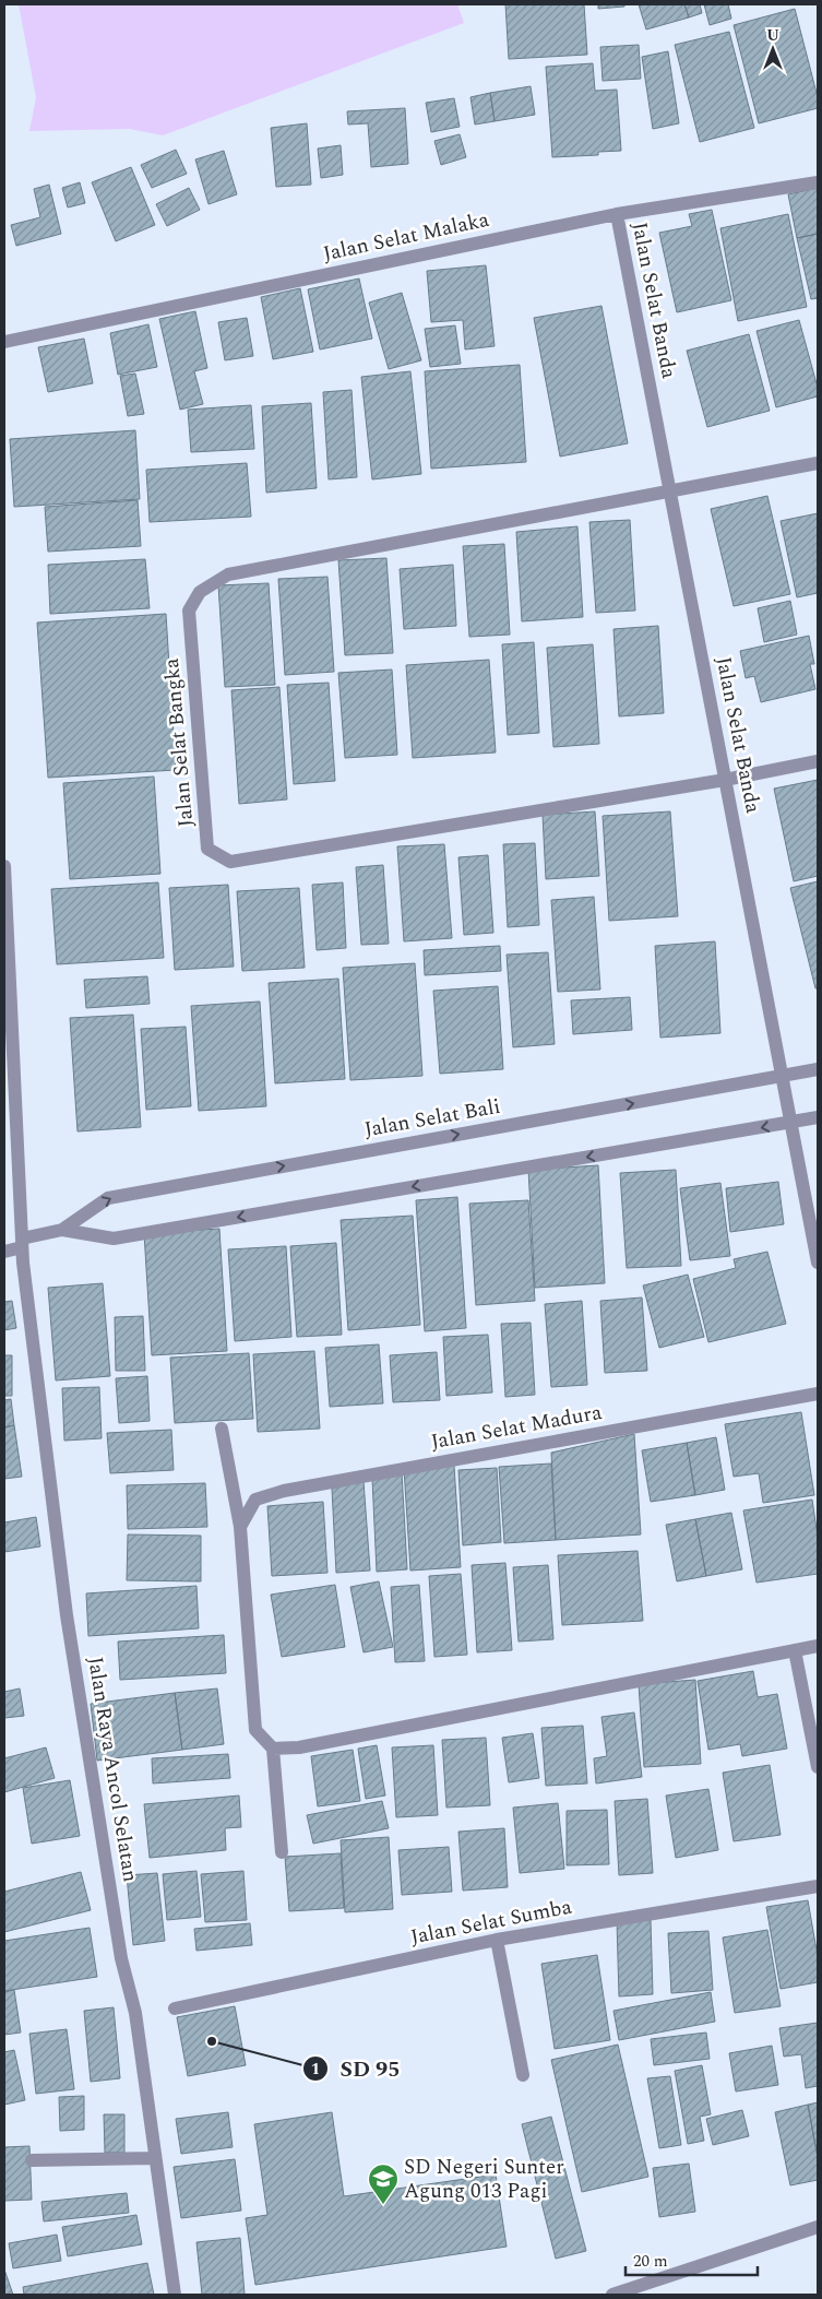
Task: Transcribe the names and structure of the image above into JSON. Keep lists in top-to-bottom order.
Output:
{
  "streets": {
    "street": [
      "Jalan Selat Malaka",
      "Jalan Selat Banda",
      "Jalan Selat Bangka",
      "Jalan Selat Bali",
      "Jalan Selat Madura",
      "Jalan Raya Ancol Selatan",
      "Jalan Selat Sumba"
    ]
  },
  "crossings": [
    ["Jalan Selat Malaka", "Jalan Selat Banda"],
    ["Jalan Selat Banda", "Jalan Selat Bangka"],
    ["Jalan Selat Banda", "Jalan Selat Bali"],
    ["Jalan Selat Bali", "Jalan Raya Ancol Selatan"]
  ],
  "places": {
    "other": ["SD 95"],
    "school or university": ["SD Negeri Sunter Agung 013 Pagi"]
  },
  "scale_bar": "20 m",
  "north": "top"
}
